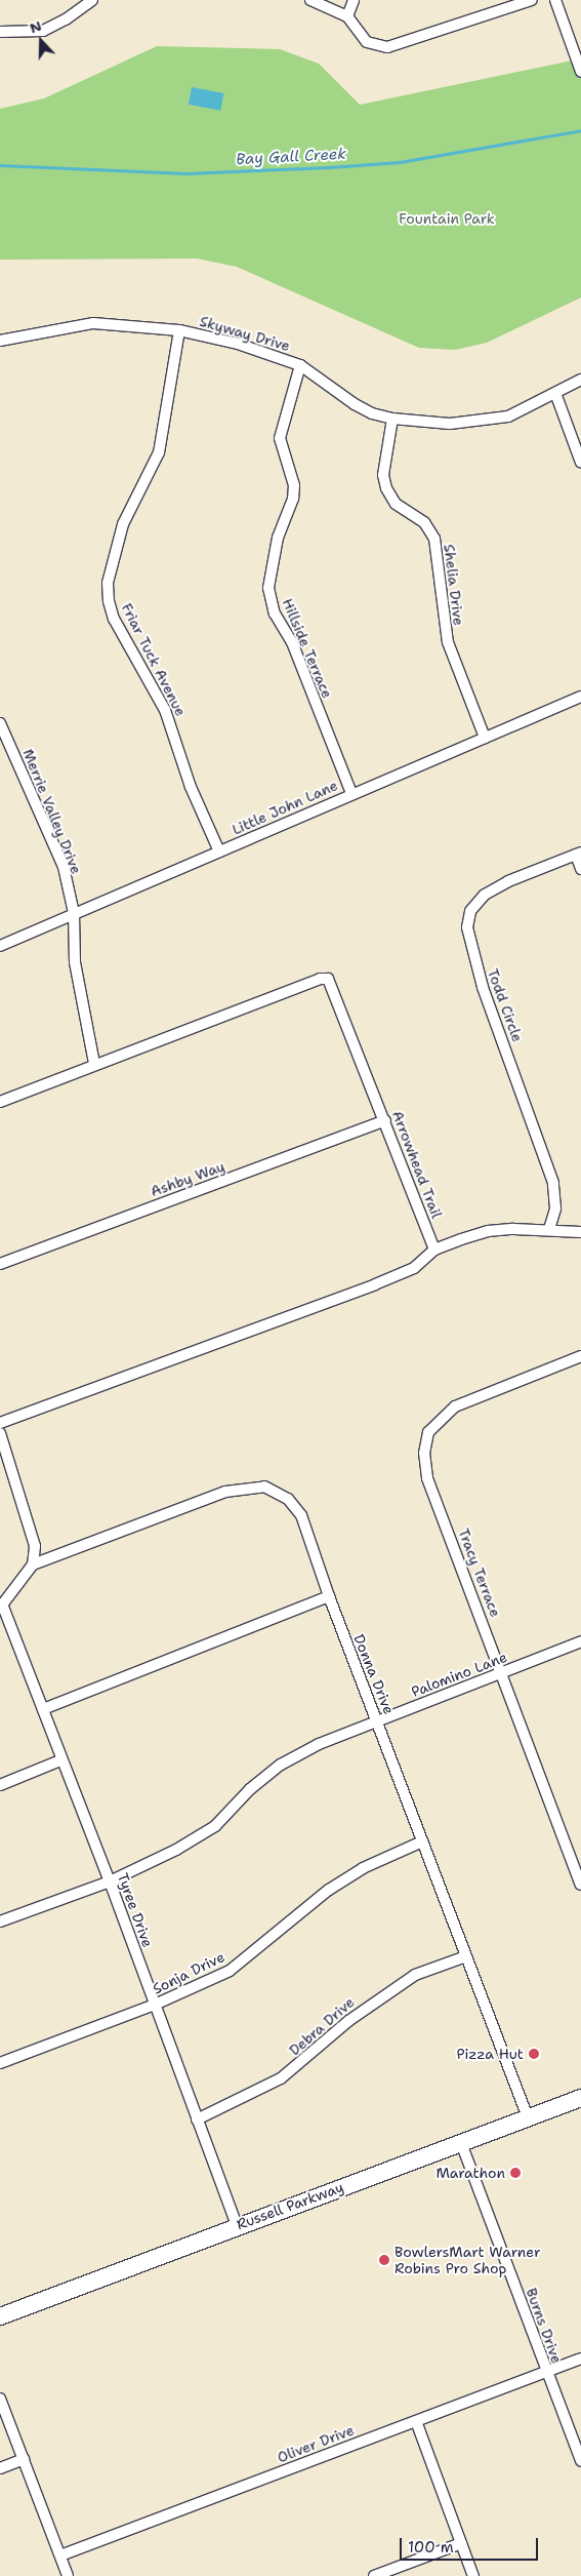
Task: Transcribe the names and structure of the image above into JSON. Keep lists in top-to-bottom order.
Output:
{
  "streets": {
    "main road": ["Russell Parkway"],
    "street": [
      "Skyway Drive",
      "Shelia Drive",
      "Hillside Terrace",
      "Friar Tuck Avenue",
      "Little John Lane",
      "Merrie Valley Drive",
      "Todd Circle",
      "Arrowhead Trail",
      "Ashby Way",
      "Tracy Terrace",
      "Donna Drive",
      "Palomino Lane",
      "Tyree Drive",
      "Sonja Drive",
      "Debra Drive",
      "Burns Drive",
      "Oliver Drive"
    ]
  },
  "crossings": [
    ["Skyway Drive", "Shelia Drive"],
    ["Skyway Drive", "Hillside Terrace"],
    ["Skyway Drive", "Friar Tuck Avenue"],
    ["Shelia Drive", "Little John Lane"],
    ["Hillside Terrace", "Little John Lane"],
    ["Friar Tuck Avenue", "Little John Lane"],
    ["Little John Lane", "Merrie Valley Drive"],
    ["Merrie Valley Drive", "Arrowhead Trail"],
    ["Arrowhead Trail", "Ashby Way"],
    ["Tracy Terrace", "Palomino Lane"],
    ["Donna Drive", "Palomino Lane"],
    ["Donna Drive", "Sonja Drive"],
    ["Donna Drive", "Debra Drive"],
    ["Donna Drive", "Russell Parkway"],
    ["Palomino Lane", "Tyree Drive"],
    ["Tyree Drive", "Sonja Drive"],
    ["Tyree Drive", "Debra Drive"],
    ["Tyree Drive", "Russell Parkway"],
    ["Russell Parkway", "Burns Drive"],
    ["Burns Drive", "Oliver Drive"]
  ],
  "water": ["Bay Gall Creek"],
  "parks": ["Fountain Park"],
  "places": ["Pizza Hut", "Marathon", "BowlersMart Warner Robins Pro Shop"],
  "scale_bar": "100 m",
  "north": "top"
}
